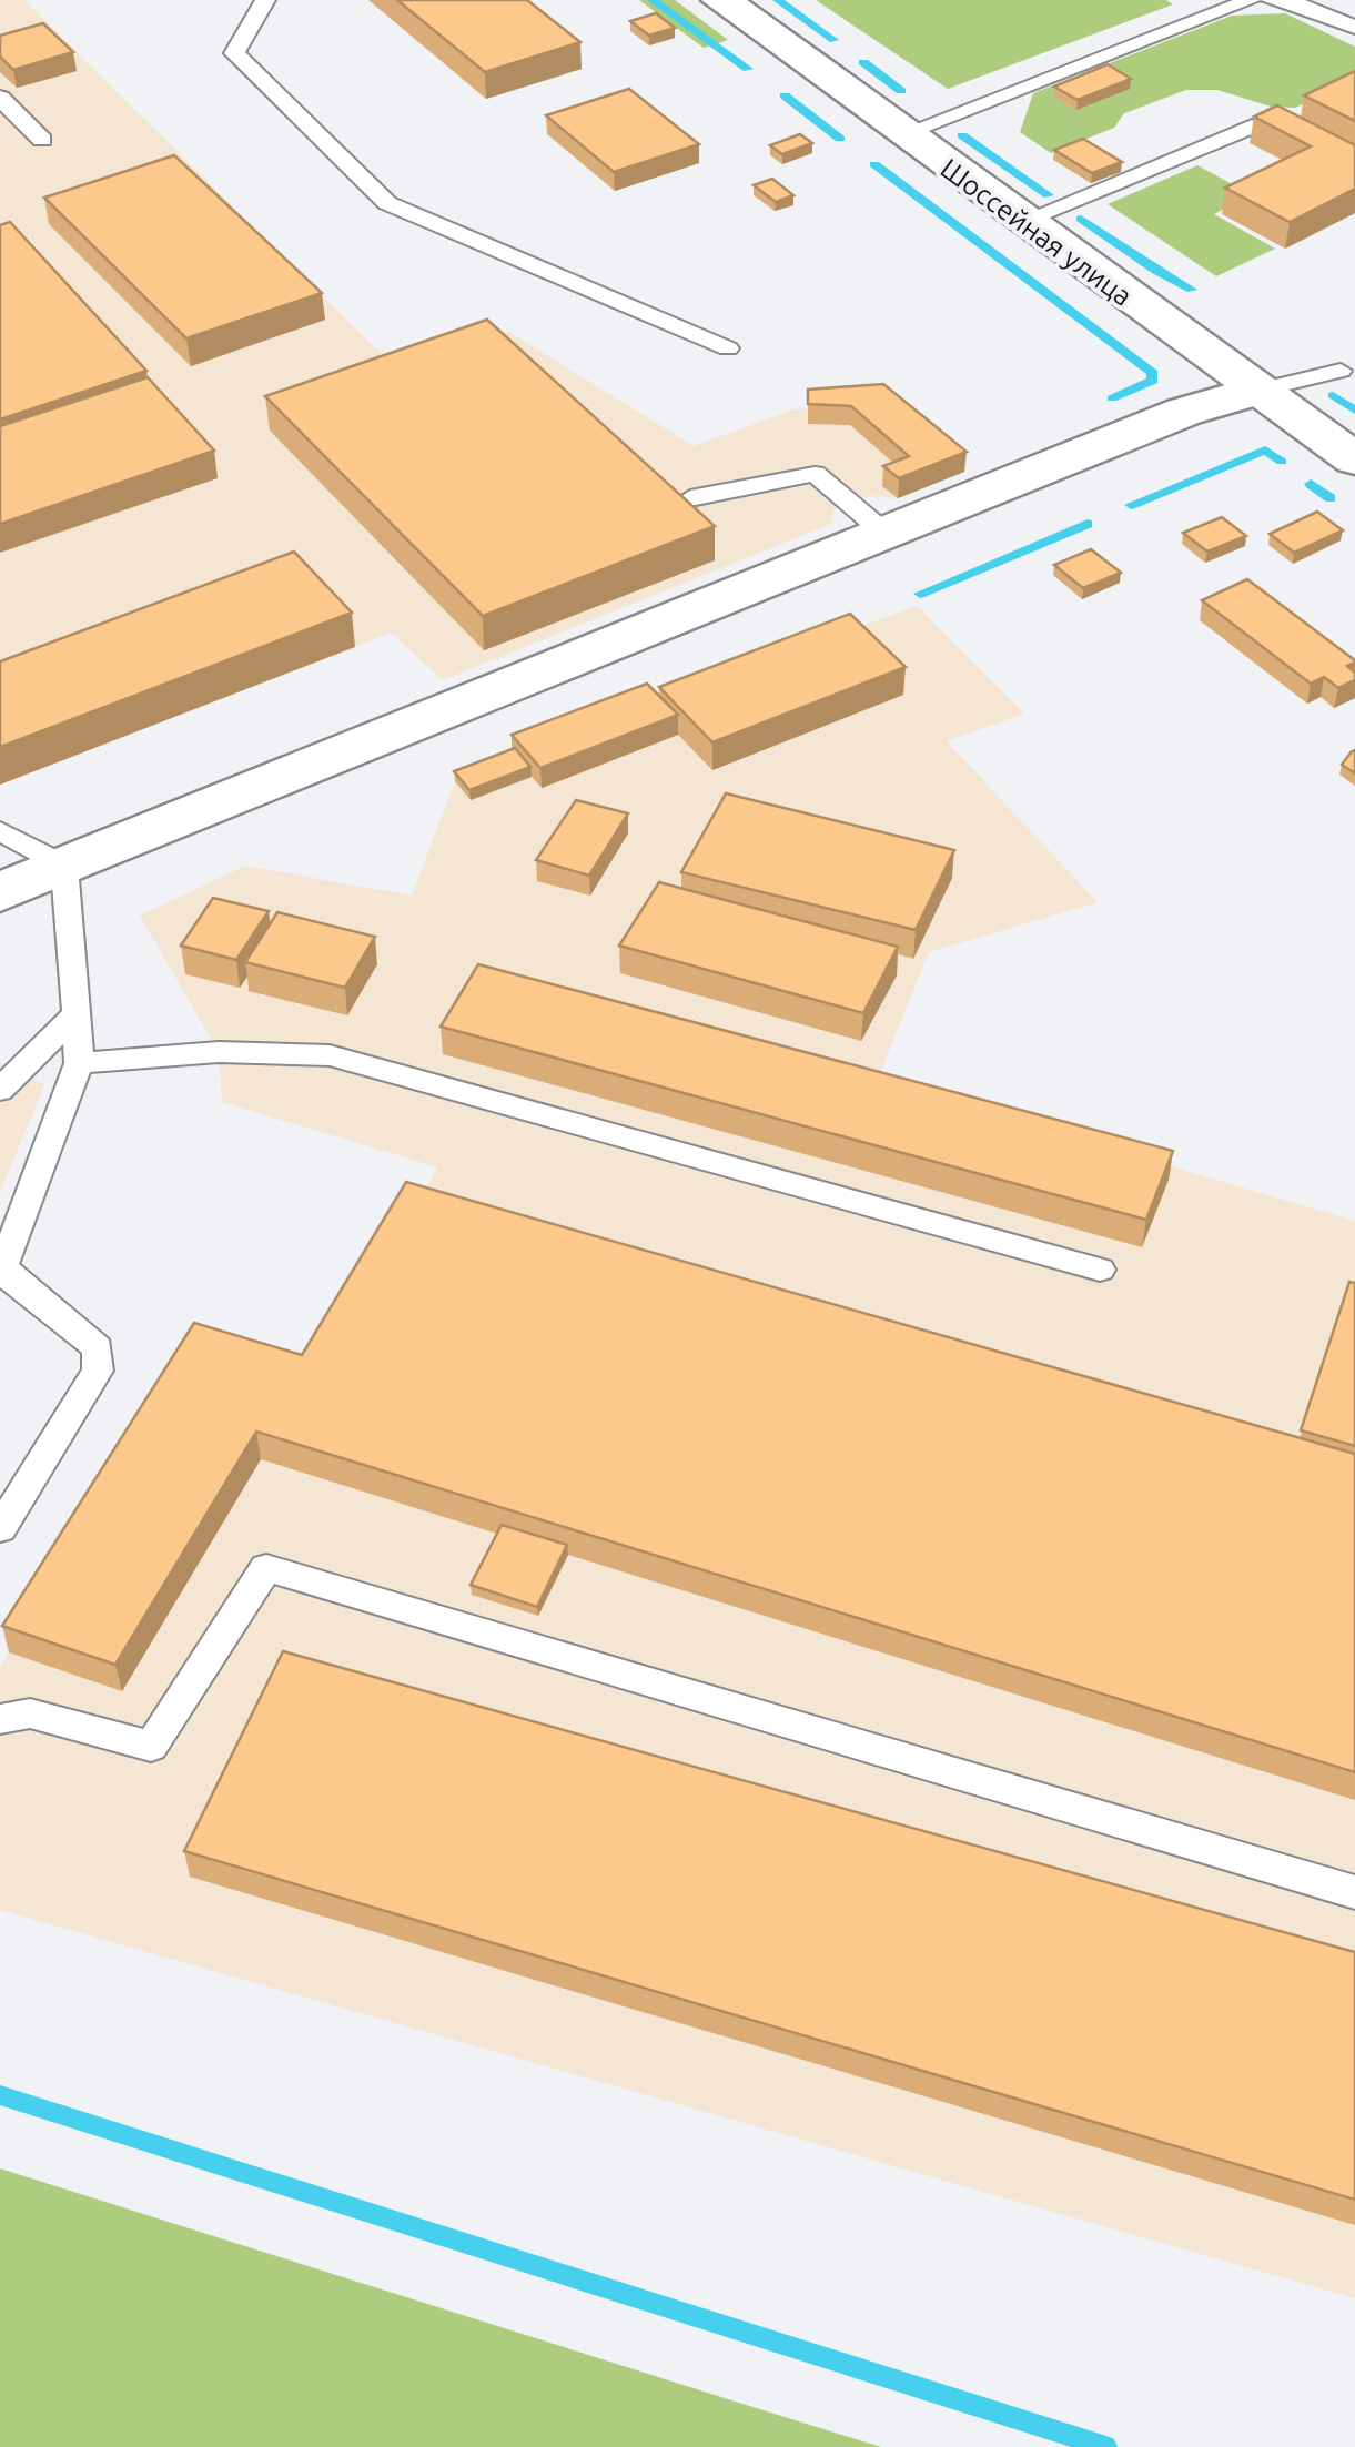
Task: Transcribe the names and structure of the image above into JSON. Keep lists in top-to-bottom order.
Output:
{
  "streets": {
    "street": ["Шоссейная улица"]
  }
}
